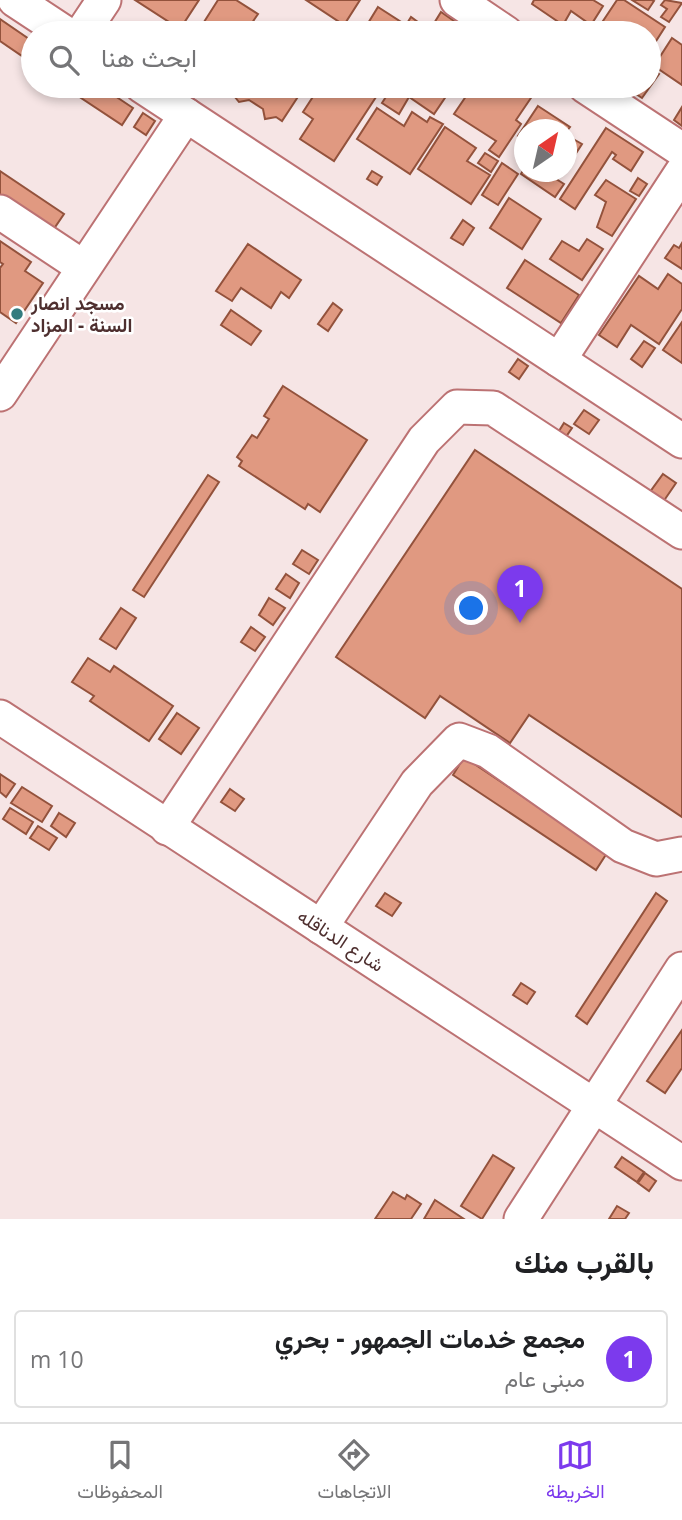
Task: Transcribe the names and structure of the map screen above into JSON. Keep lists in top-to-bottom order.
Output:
{
  "streets": {
    "street": ["شارع الدناقله"]
  },
  "places": ["مسجد انصار السنة - المزاد"],
  "north": "top right",
  "page": {
    "search": "ابحث هنا",
    "pins": "1",
    "heading": "بالقرب منك",
    "list": [
      {
        "mark": "1",
        "name": "مجمع خدمات الجمهور - بحري",
        "note": "مبنى عام",
        "value": "10 m"
      }
    ],
    "nav": ["الخريطة", "الاتجاهات", "المحفوظات"]
  }
}
